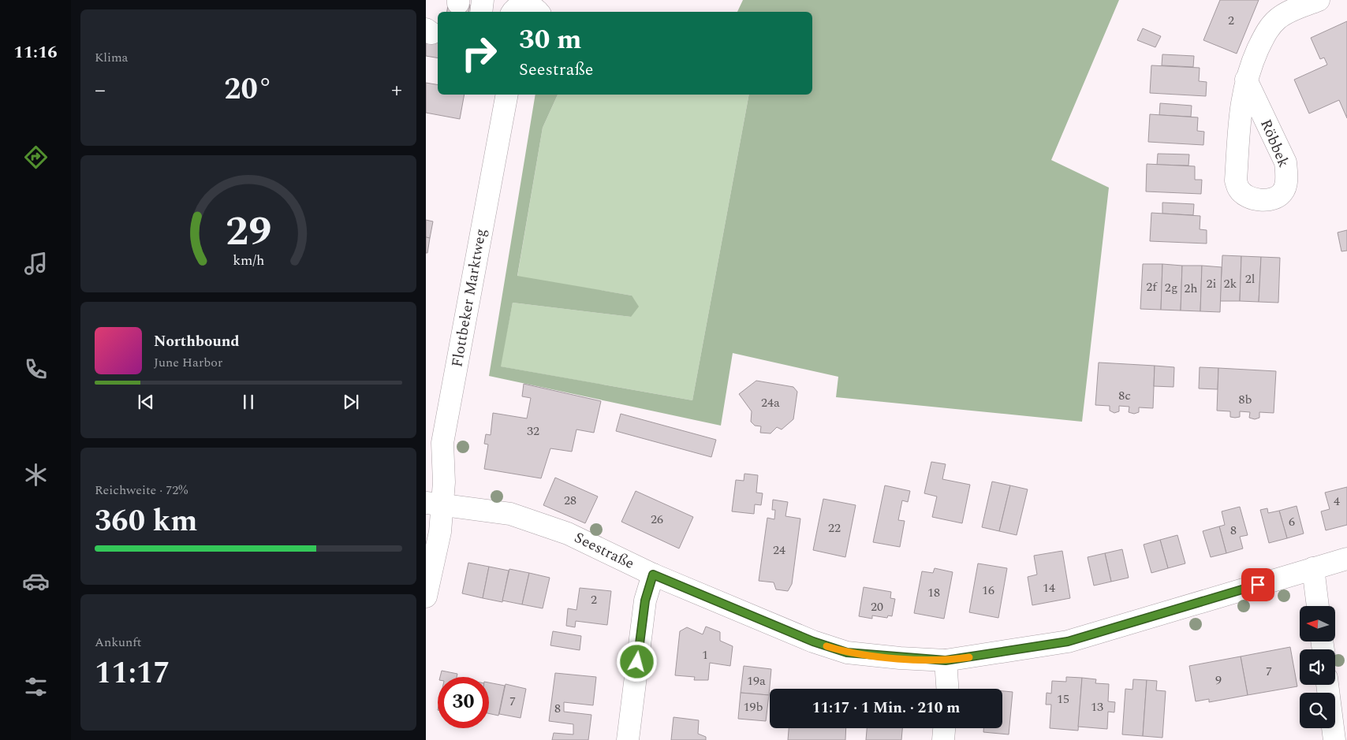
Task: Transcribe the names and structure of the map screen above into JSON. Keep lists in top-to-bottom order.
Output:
{
  "streets": {
    "street": ["Röbbek", "Flottbeker Marktweg", "Seestraße"]
  },
  "crossings": [
    ["Flottbeker Marktweg", "Seestraße"]
  ],
  "house_numbers": [
    "2",
    "2l",
    "2i",
    "2k",
    "2f",
    "2g",
    "2h",
    "8c",
    "8b",
    "24a",
    "32",
    "28",
    "4",
    "26",
    "6",
    "22",
    "8",
    "24",
    "14",
    "16",
    "18",
    "2",
    "20",
    "1",
    "7",
    "9",
    "19a",
    "15",
    "7",
    "19b",
    "13",
    "8"
  ],
  "north": "left",
  "page": {
    "tabs": "11:16",
    "tile": [
      "Klima",
      ["Reichweite · 72%", "360 km"],
      ["Ankunft", "11:17"]
    ],
    "turn": ["30 m", "Seestraße"],
    "heat": ["−", "20°", "+"],
    "song": ["Northbound", "June Harbor"],
    "limit": "30",
    "trip": "11:17 · 1 Min. · 210 m",
    "gauge": ["29", "km/h"]
  }
}
